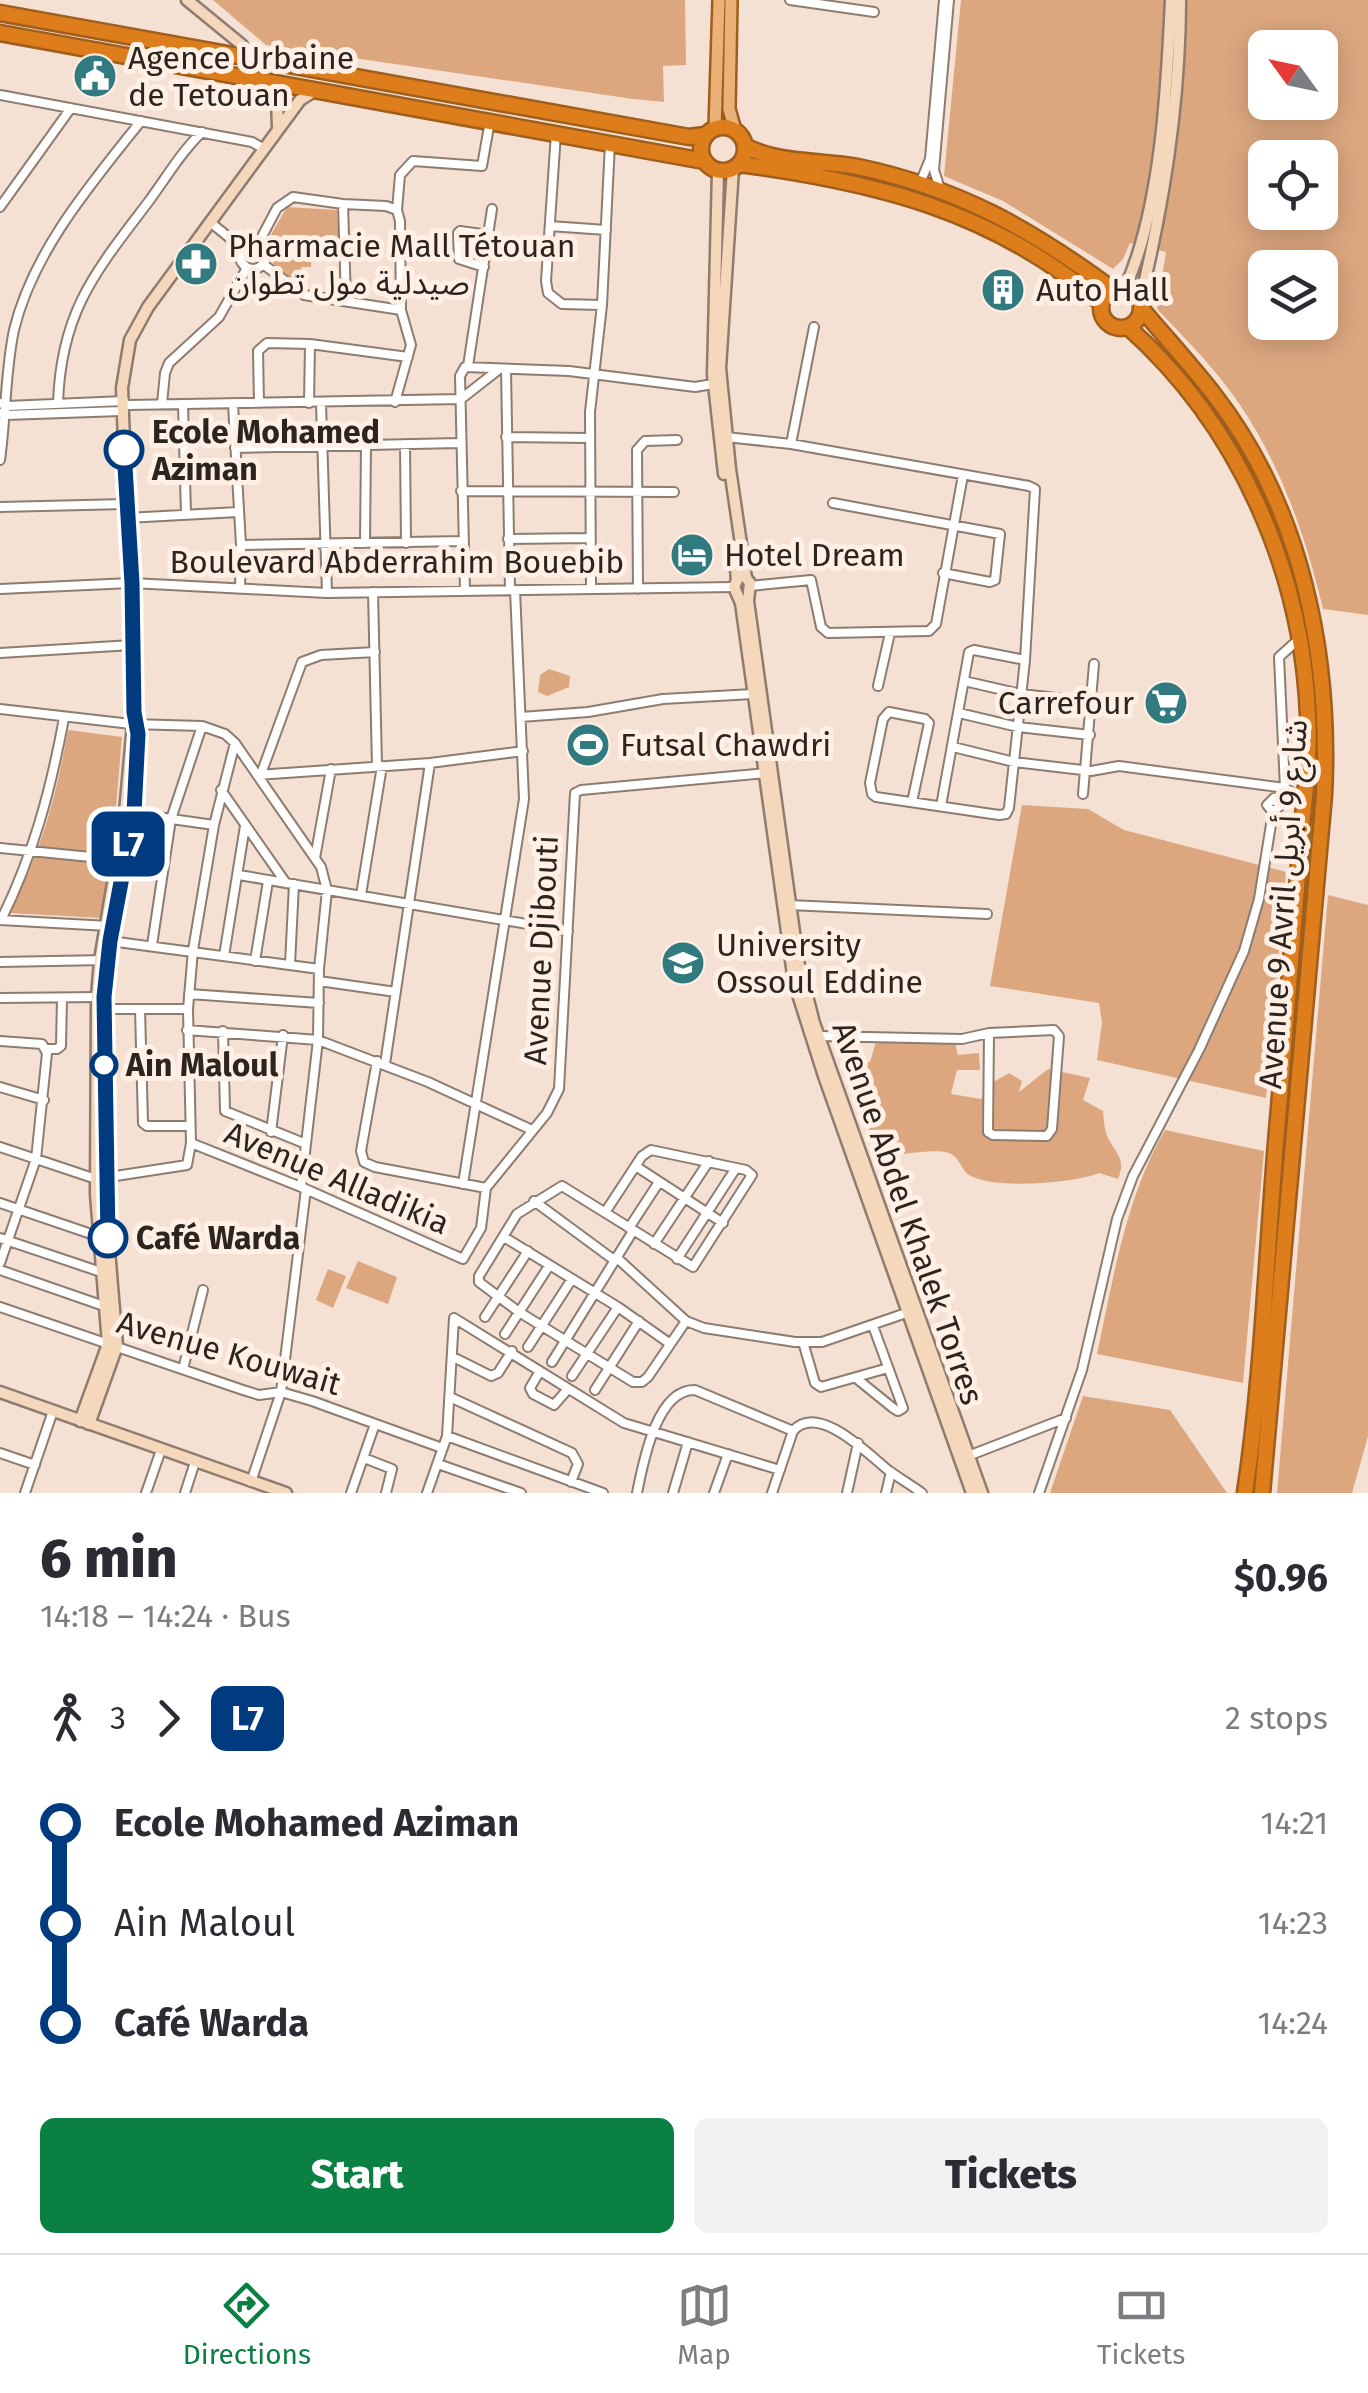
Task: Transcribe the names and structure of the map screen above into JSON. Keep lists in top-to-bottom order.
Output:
{
  "streets": {
    "highway": ["Avenue 9 Avril شارع 9 أبريل"],
    "main road": ["Avenue Abdel Khalek Torres"],
    "street": [
      "Boulevard Abderrahim Bouebib",
      "Avenue Djibouti",
      "Avenue Alladikia",
      "Avenue Kouwait"
    ]
  },
  "crossings": [
    ["Boulevard Abderrahim Bouebib", "Avenue Abdel Khalek Torres"],
    ["Avenue Djibouti", "Avenue Alladikia"],
    ["Avenue Djibouti", "Avenue Abdel Khalek Torres"]
  ],
  "places": {
    "public building": ["Agence Urbaine de Tetouan"],
    "pharmacy": ["Pharmacie Mall Tétouan صيدلية مول تطوان"],
    "building": ["Auto Hall"],
    "other": ["Ecole Mohamed Aziman", "Ain Maloul", "Café Warda"],
    "hotel": ["Hotel Dream"],
    "supermarket": ["Carrefour"],
    "sports": ["Futsal Chawdri"],
    "school or university": ["University Ossoul Eddine"]
  },
  "lines": ["bus line L7"],
  "north": "top left",
  "page": {
    "on_map": "L7",
    "heading": ["6 min", "14:18 – 14:24 · Bus", "$0.96"],
    "legs": ["3", "L7", "2 stops"],
    "list": [
      {
        "name": "Ecole Mohamed Aziman",
        "value": "14:21"
      },
      {
        "name": "Ain Maloul",
        "value": "14:23"
      },
      {
        "name": "Café Warda",
        "value": "14:24"
      }
    ],
    "buttons": ["Start", "Tickets"],
    "tabs": ["Directions", "Map", "Tickets"]
  }
}
